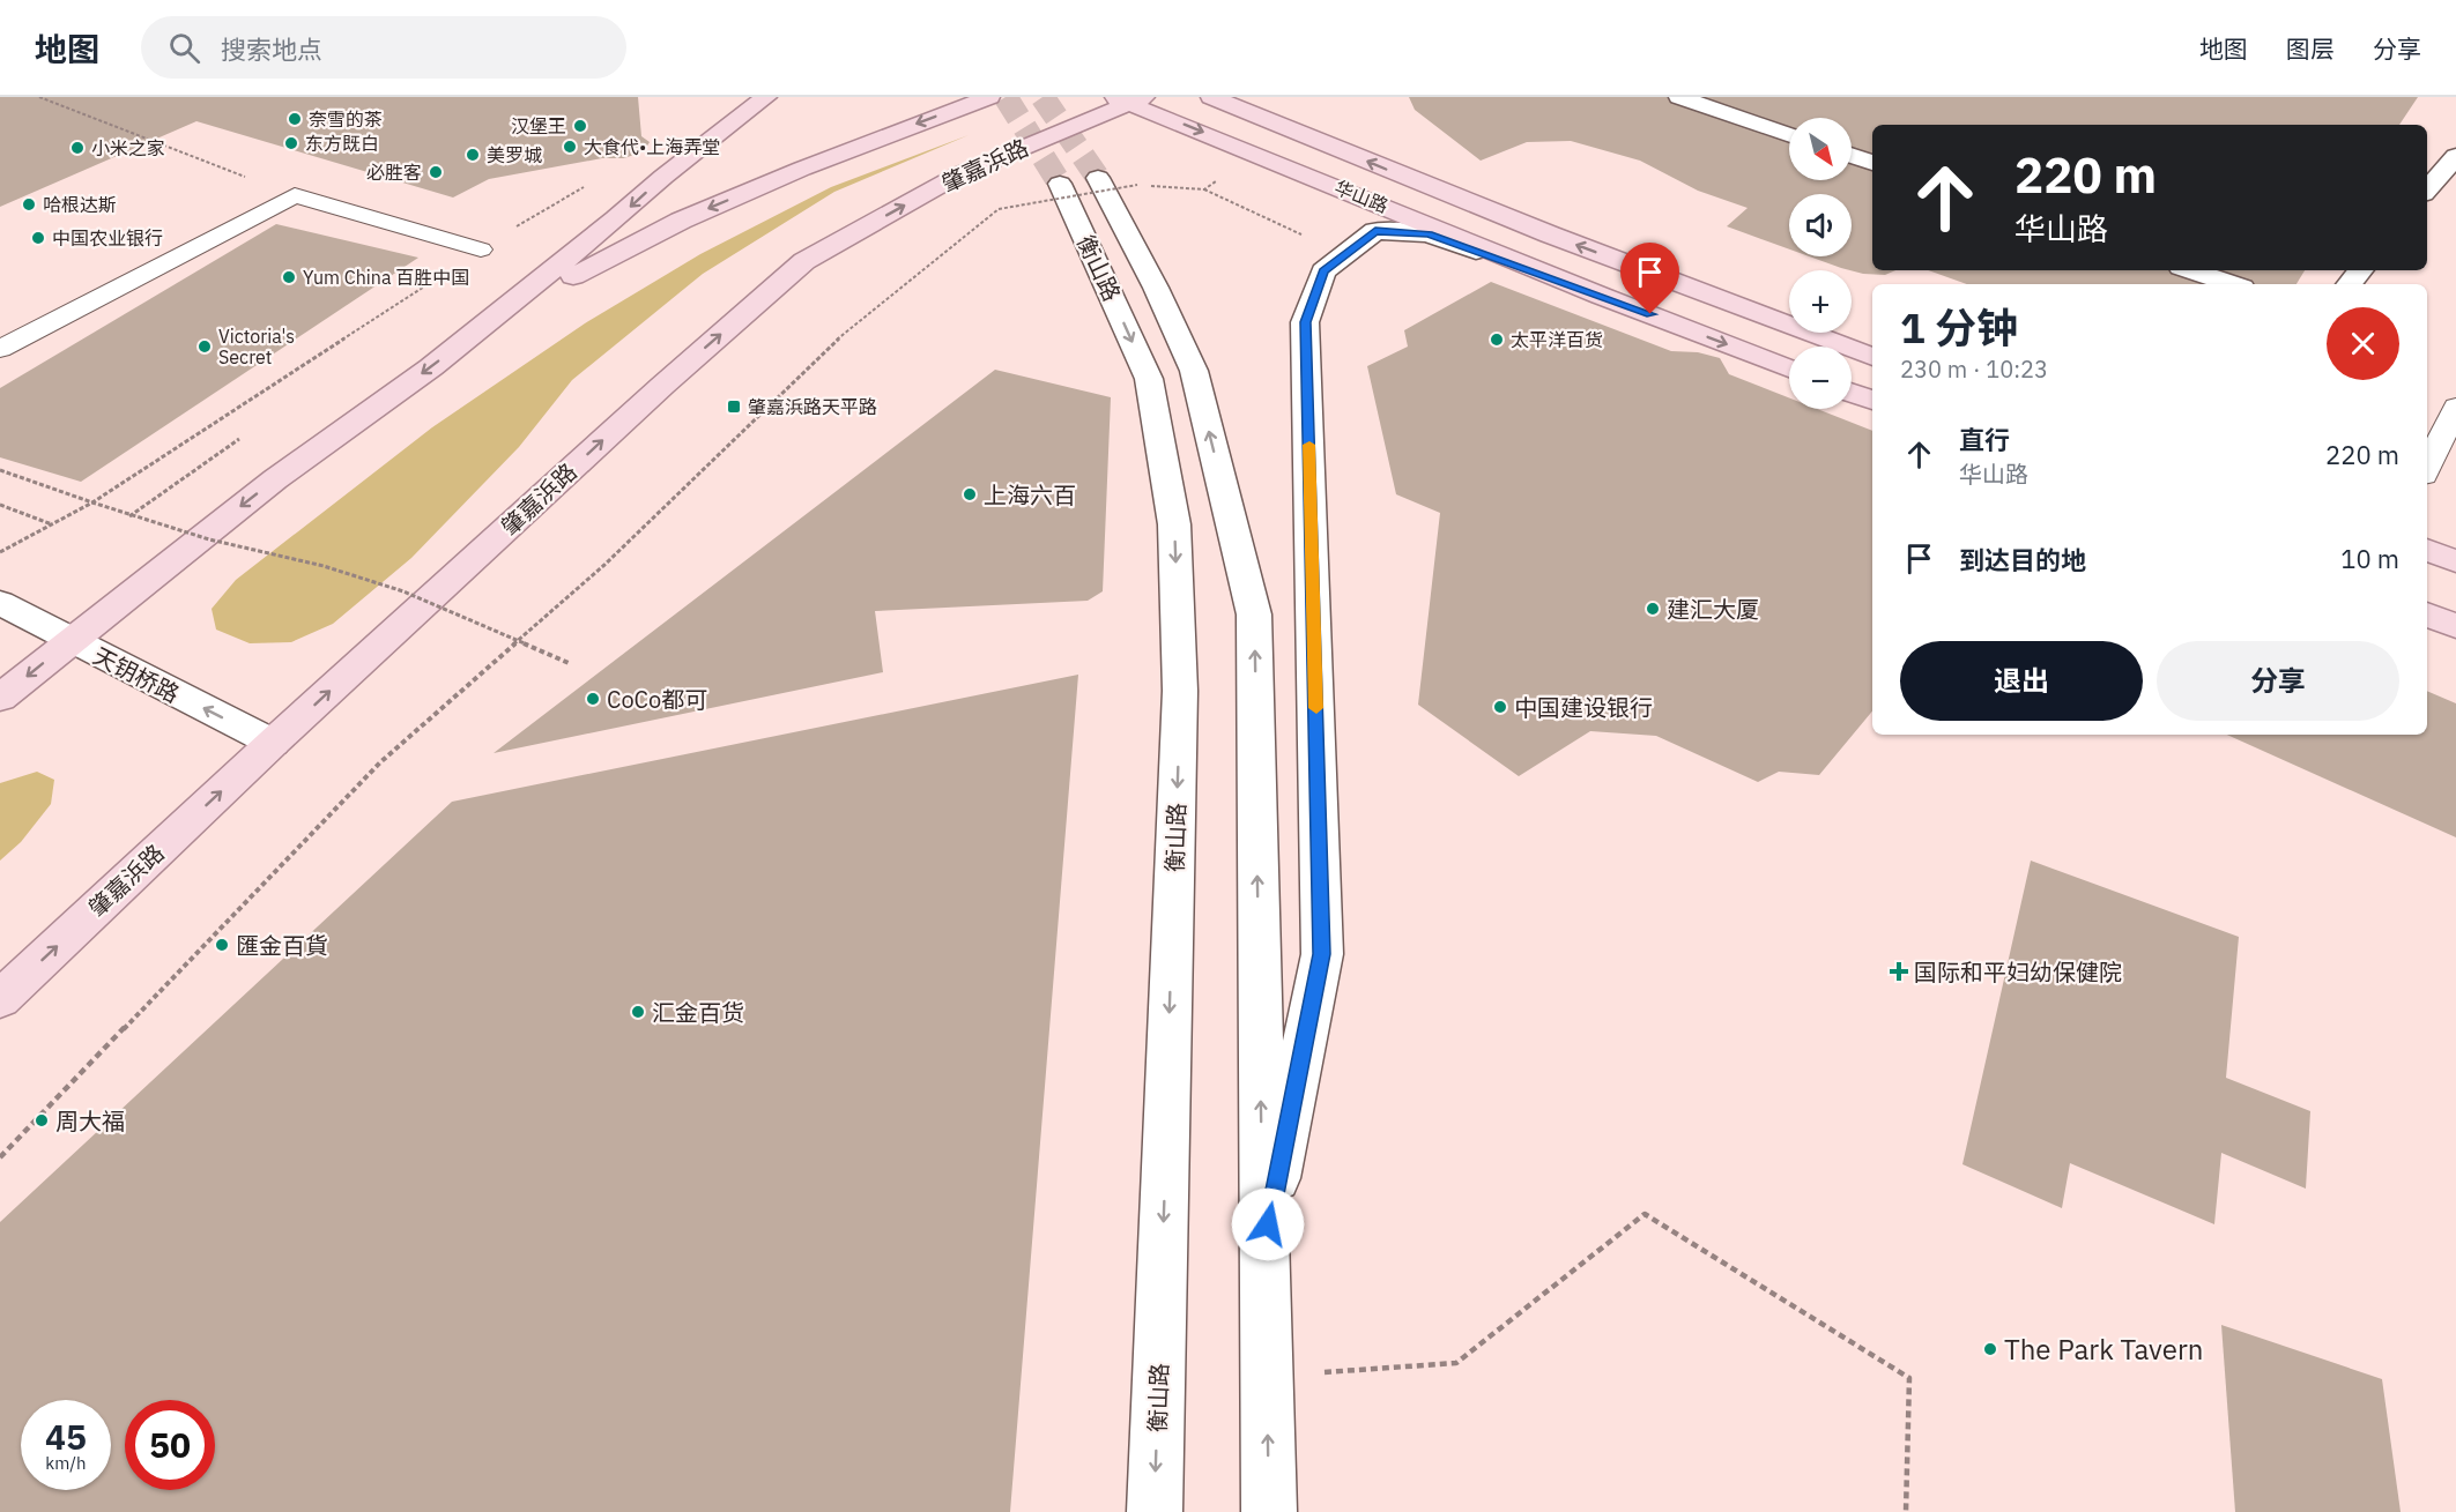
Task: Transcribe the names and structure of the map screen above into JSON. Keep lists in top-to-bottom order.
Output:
{
  "streets": {
    "main road": [
      "肇嘉浜路",
      "华山路",
      "衡山路",
      "天钥桥路"
    ]
  },
  "crossings": [
    ["肇嘉浜路", "华山路"],
    ["肇嘉浜路", "天钥桥路"],
    ["华山路", "衡山路"]
  ],
  "one_way": ["天钥桥路"],
  "places": {
    "other": [
      "奈雪的茶",
      "汉堡王",
      "东方既白",
      "大食代•上海弄堂",
      "小米之家",
      "美罗城",
      "必胜客",
      "哈根达斯",
      "中国农业银行",
      "Yum China 百胜中国",
      "太平洋百货",
      "Victoria's Secret",
      "上海六百",
      "建汇大厦",
      "CoCo都可",
      "中国建设银行",
      "匯金百貨",
      "汇金百货",
      "周大福",
      "The Park Tavern"
    ],
    "transit": ["肇嘉浜路天平路"],
    "health": ["国际和平妇幼保健院"]
  },
  "north": "bottom right",
  "page": {
    "header": "地图",
    "search": "搜索地点",
    "nav": ["地图", "图层", "分享"],
    "map_buttons": ["+", "−"],
    "turn": ["220 m", "华山路"],
    "heading": ["1 分钟", "230 m · 10:23"],
    "list": [
      {
        "name": "直行",
        "note": "华山路",
        "value": "220 m"
      },
      {
        "name": "到达目的地",
        "value": "10 m"
      }
    ],
    "buttons": ["退出", "分享"],
    "speed": "45 km/h",
    "limit": "50"
  }
}
